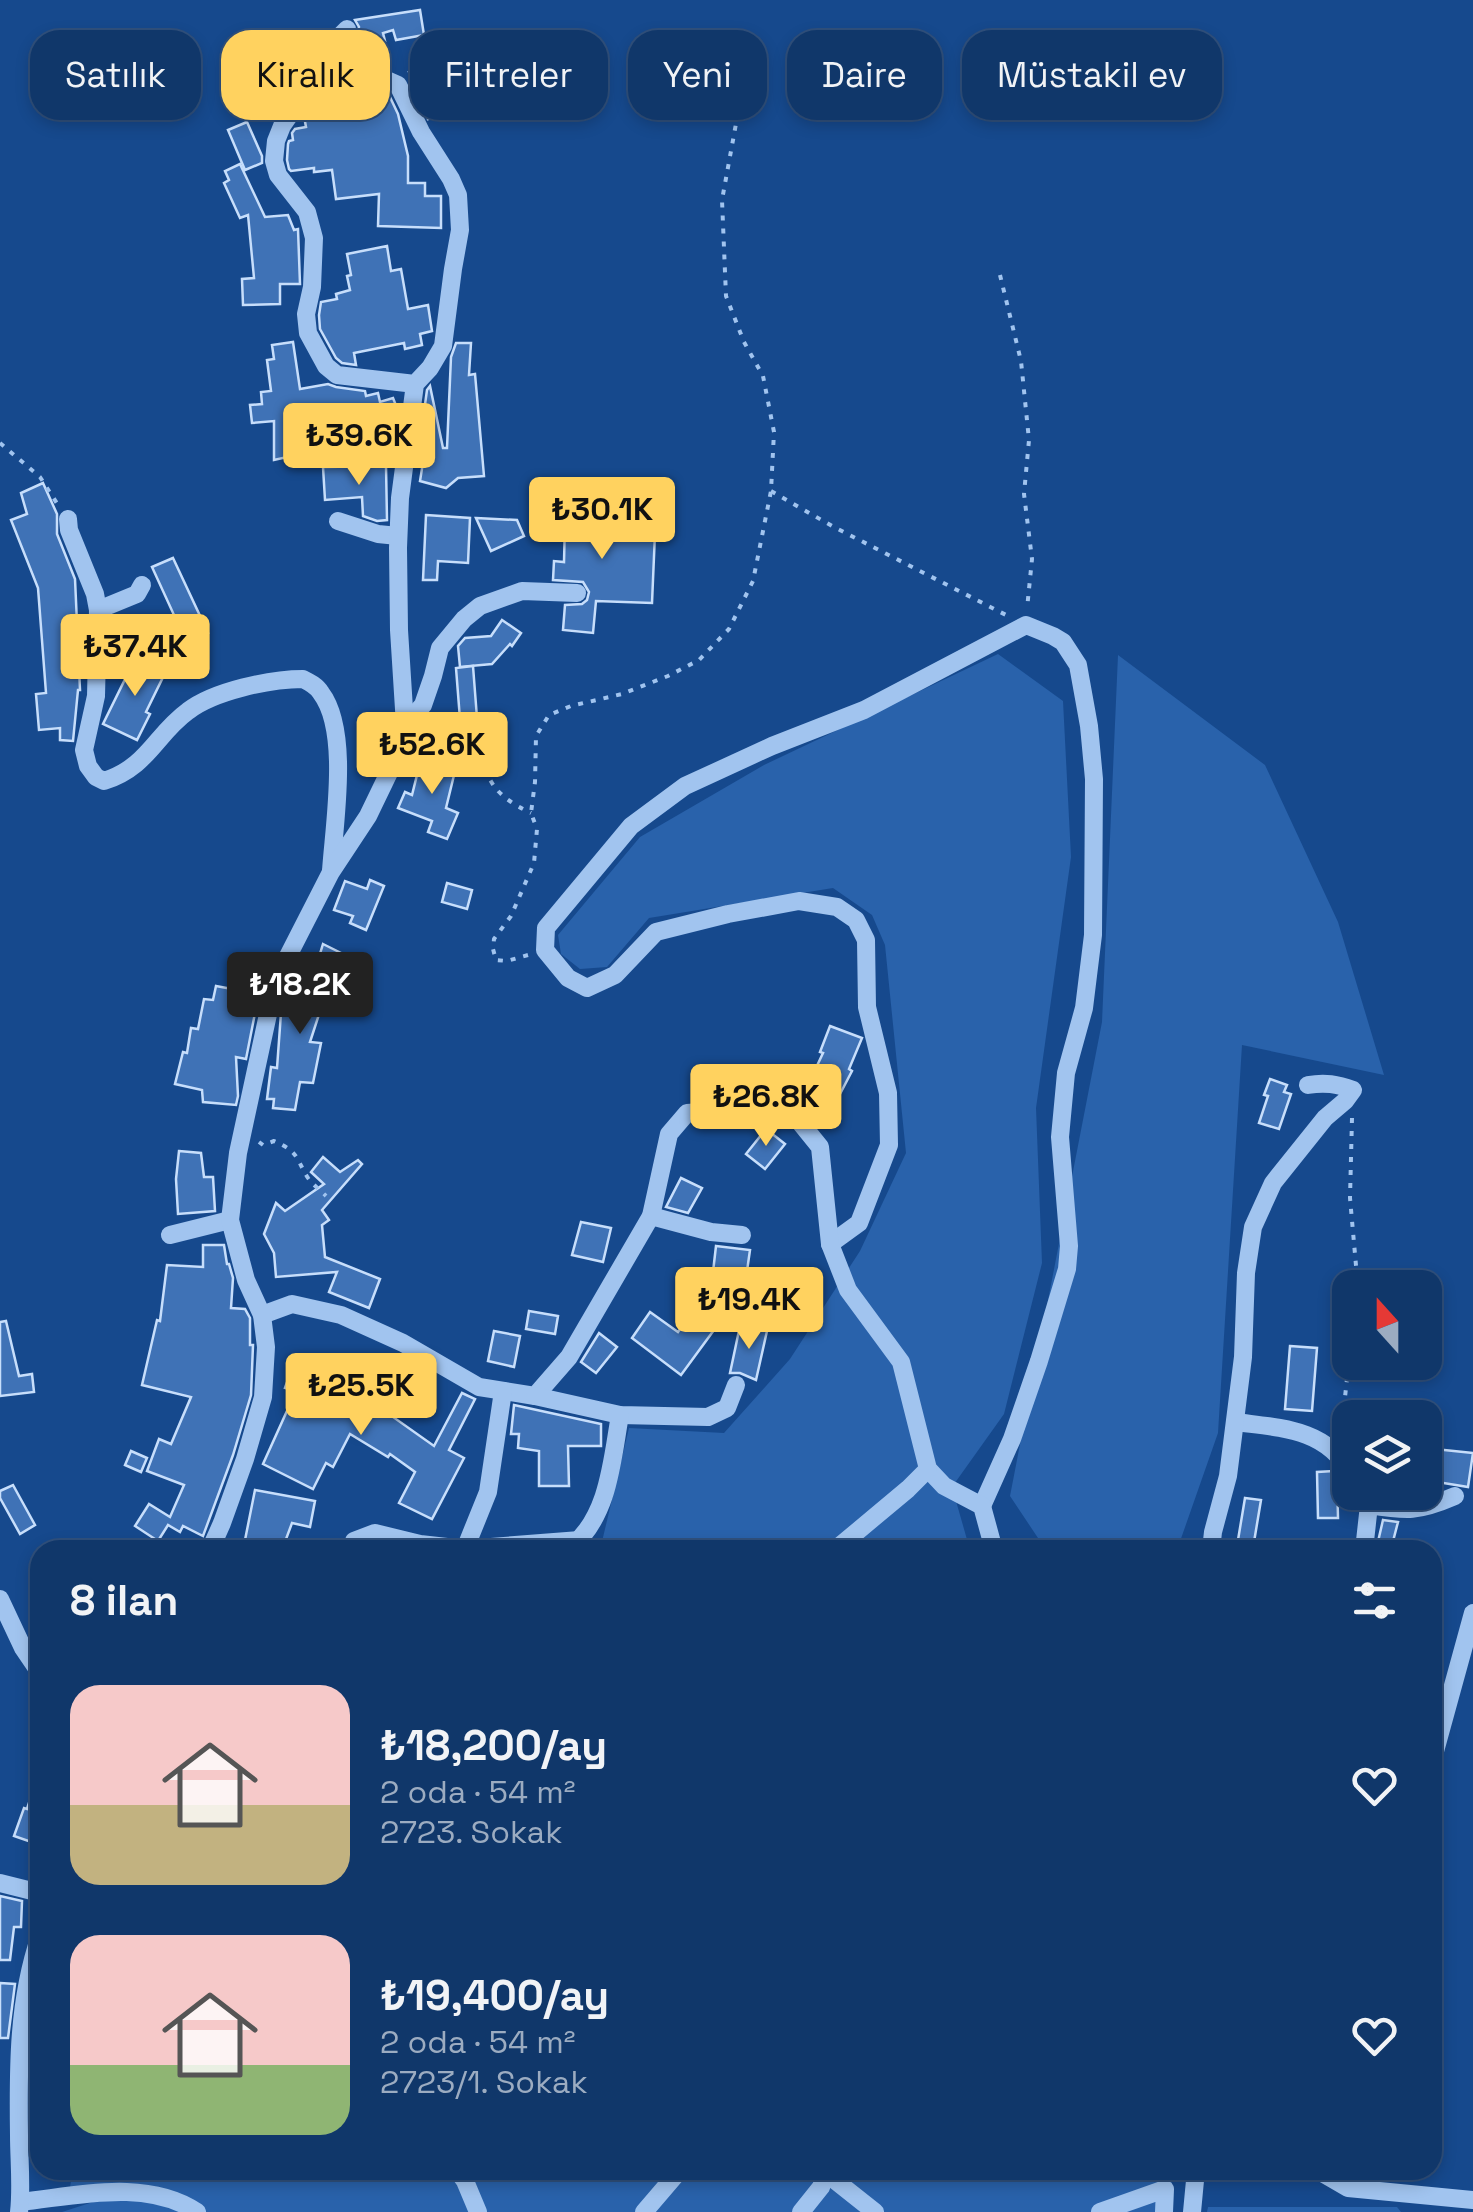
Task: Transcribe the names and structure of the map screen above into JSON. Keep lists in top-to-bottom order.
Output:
{
  "north": "top",
  "page": {
    "chip": [
      "Satılık",
      "Kiralık",
      "Filtreler",
      "Yeni",
      "Daire",
      "Müstakil ev"
    ],
    "price": [
      "₺39.6K",
      "₺30.1K",
      "₺37.4K",
      "₺52.6K",
      "₺18.2K",
      "₺26.8K",
      "₺19.4K",
      "₺25.5K"
    ],
    "heading": "8 ilan",
    "list": [
      {
        "name": "₺18,200/ay",
        "note": "2 oda · 54 m² · 2723. Sokak"
      },
      {
        "name": "₺19,400/ay",
        "note": "2 oda · 54 m² · 2723/1. Sokak"
      }
    ]
  }
}
